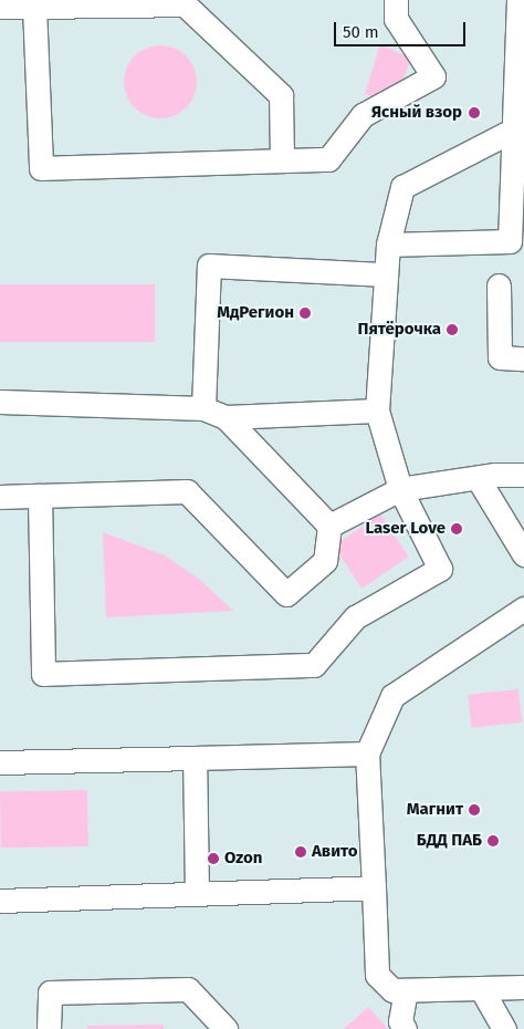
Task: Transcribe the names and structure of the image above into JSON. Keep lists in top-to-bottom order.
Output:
{
  "places": [
    "Ясный взор",
    "МдРегион",
    "Пятёрочка",
    "Laser Love",
    "Магнит",
    "БДД ПАБ",
    "Авито",
    "Ozon"
  ],
  "scale_bar": "50 m"
}
